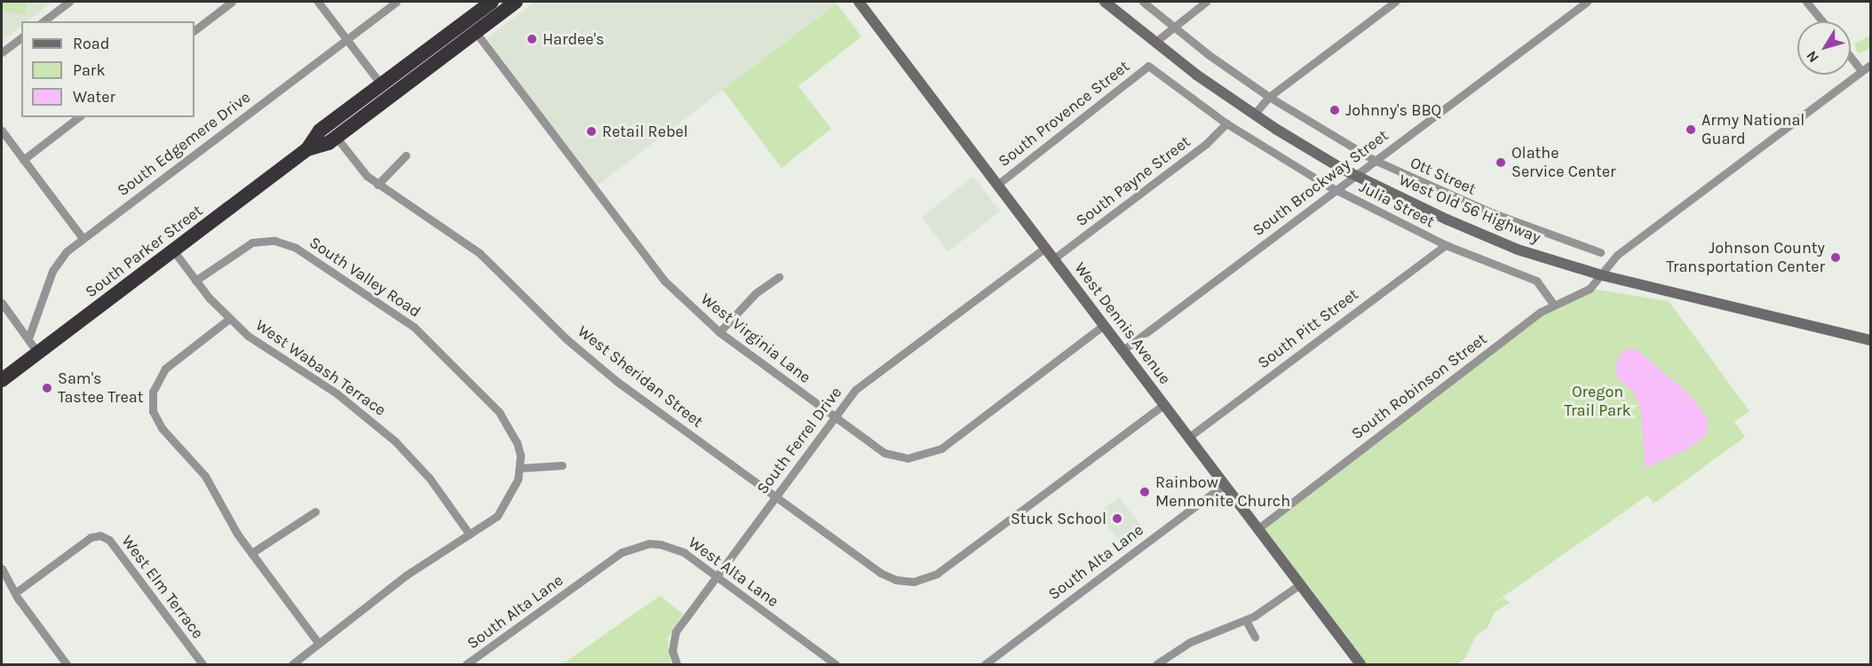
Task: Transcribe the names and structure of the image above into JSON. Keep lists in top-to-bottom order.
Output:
{
  "streets": {
    "highway": ["South Parker Street"],
    "main road": ["West Old 56 Highway", "West Dennis Avenue"],
    "street": [
      "South Provence Street",
      "South Edgemere Drive",
      "Ott Street",
      "South Payne Street",
      "South Brockway Street",
      "Julia Street",
      "South Valley Road",
      "South Pitt Street",
      "West Virginia Lane",
      "West Wabash Terrace",
      "West Sheridan Street",
      "South Robinson Street",
      "South Ferrel Drive",
      "South Alta Lane",
      "West Alta Lane",
      "West Elm Terrace"
    ]
  },
  "crossings": [
    ["South Provence Street", "Julia Street"],
    ["South Provence Street", "West Dennis Avenue"],
    ["Ott Street", "South Brockway Street"],
    ["South Payne Street", "Julia Street"],
    ["South Payne Street", "West Dennis Avenue"],
    ["South Brockway Street", "Julia Street"],
    ["South Brockway Street", "West Old 56 Highway"],
    ["South Brockway Street", "West Dennis Avenue"],
    ["Julia Street", "South Pitt Street"],
    ["Julia Street", "South Robinson Street"],
    ["West Old 56 Highway", "South Robinson Street"],
    ["South Parker Street", "West Virginia Lane"],
    ["South Parker Street", "West Wabash Terrace"],
    ["South Parker Street", "West Sheridan Street"],
    ["South Valley Road", "West Wabash Terrace"],
    ["West Dennis Avenue", "South Pitt Street"],
    ["West Dennis Avenue", "West Virginia Lane"],
    ["West Dennis Avenue", "West Sheridan Street"],
    ["West Dennis Avenue", "South Robinson Street"],
    ["West Dennis Avenue", "South Ferrel Drive"],
    ["West Dennis Avenue", "South Alta Lane"],
    ["West Virginia Lane", "South Ferrel Drive"],
    ["West Sheridan Street", "South Ferrel Drive"],
    ["South Ferrel Drive", "West Alta Lane"],
    ["South Alta Lane", "West Alta Lane"]
  ],
  "parks": ["Oregon Trail Park"],
  "places": [
    "Hardee's",
    "Johnny's BBQ",
    "Army National Guard",
    "Retail Rebel",
    "Olathe Service Center",
    "Johnson County Transportation Center",
    "Sam's Tastee Treat",
    "Rainbow Mennonite Church",
    "Stuck School"
  ],
  "legend": ["Road", "Park", "Water"],
  "north": "bottom left"
}
